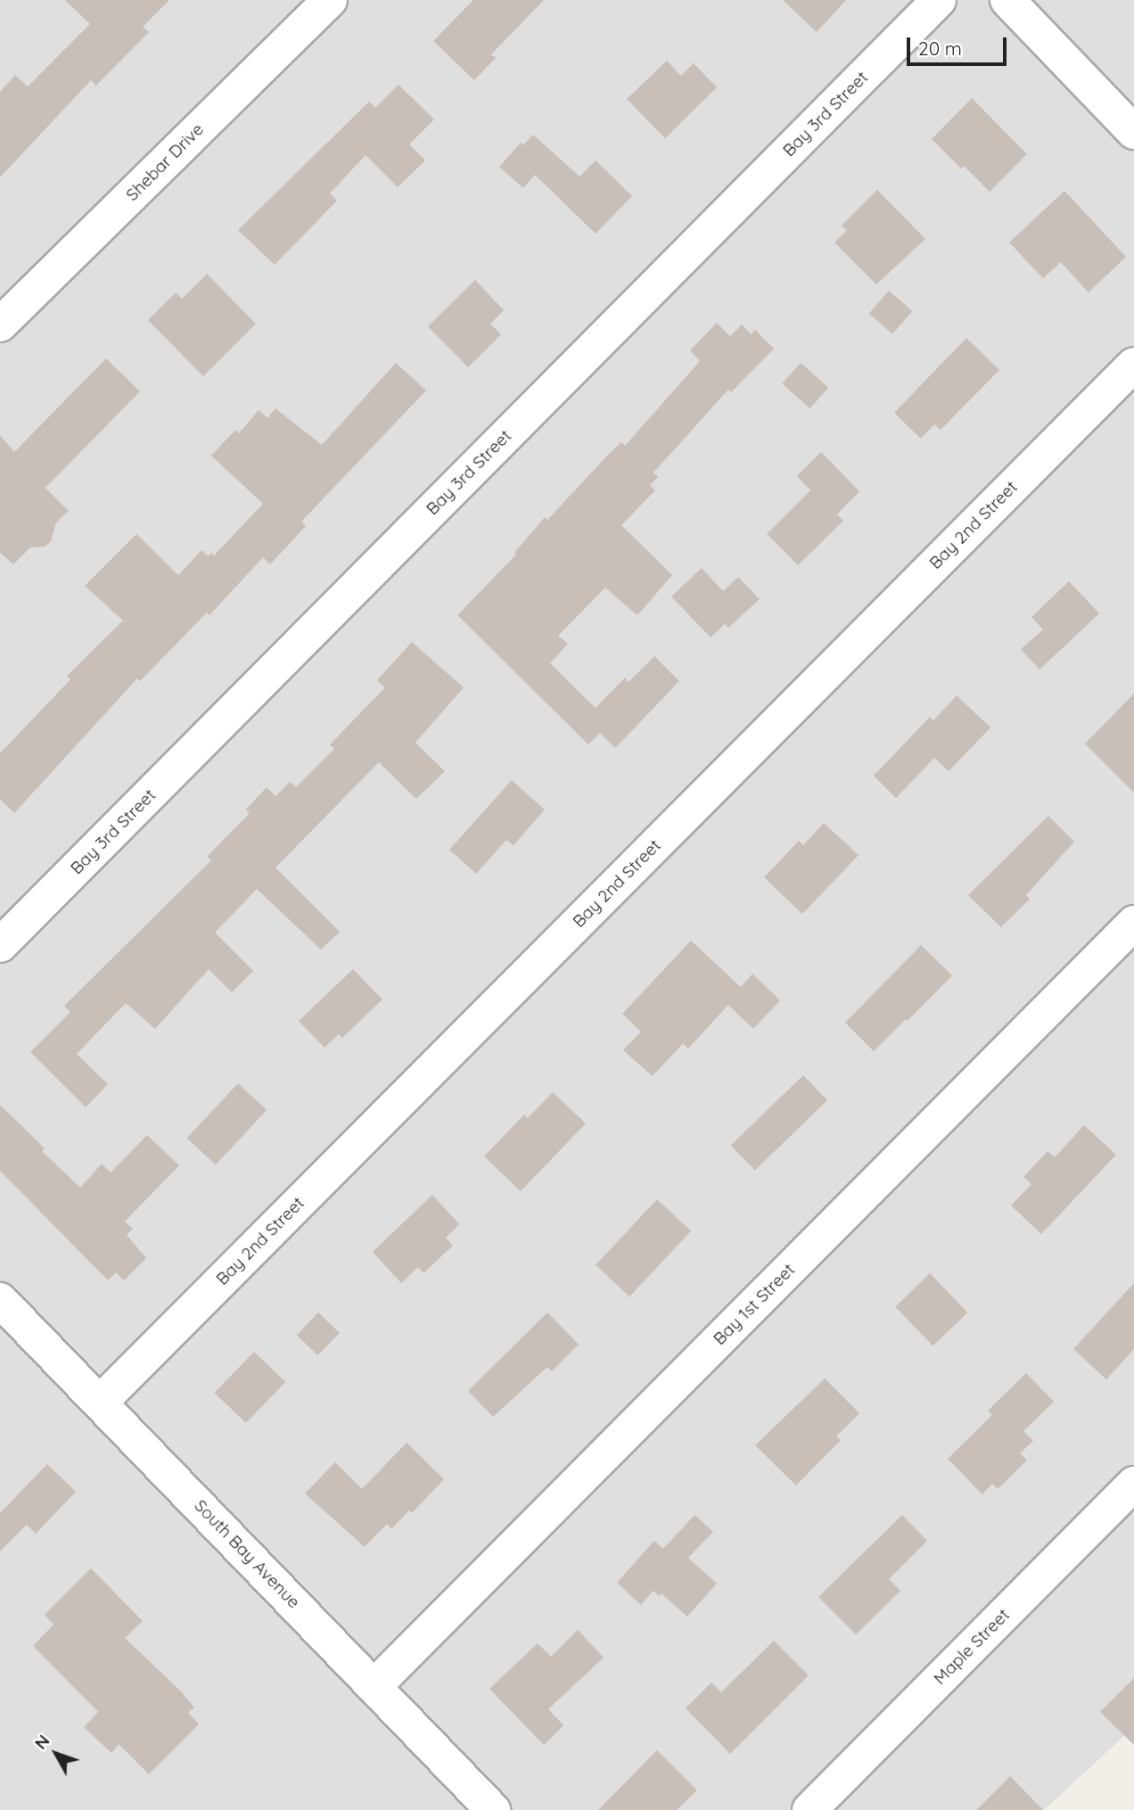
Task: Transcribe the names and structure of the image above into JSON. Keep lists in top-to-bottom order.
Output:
{
  "streets": {
    "street": [
      "Bay 3rd Street",
      "Shebar Drive",
      "Bay 2nd Street",
      "Bay 1st Street",
      "South Bay Avenue",
      "Maple Street"
    ]
  },
  "crossings": [
    ["Bay 2nd Street", "South Bay Avenue"],
    ["Bay 1st Street", "South Bay Avenue"]
  ],
  "scale_bar": "20 m",
  "north": "top left"
}
